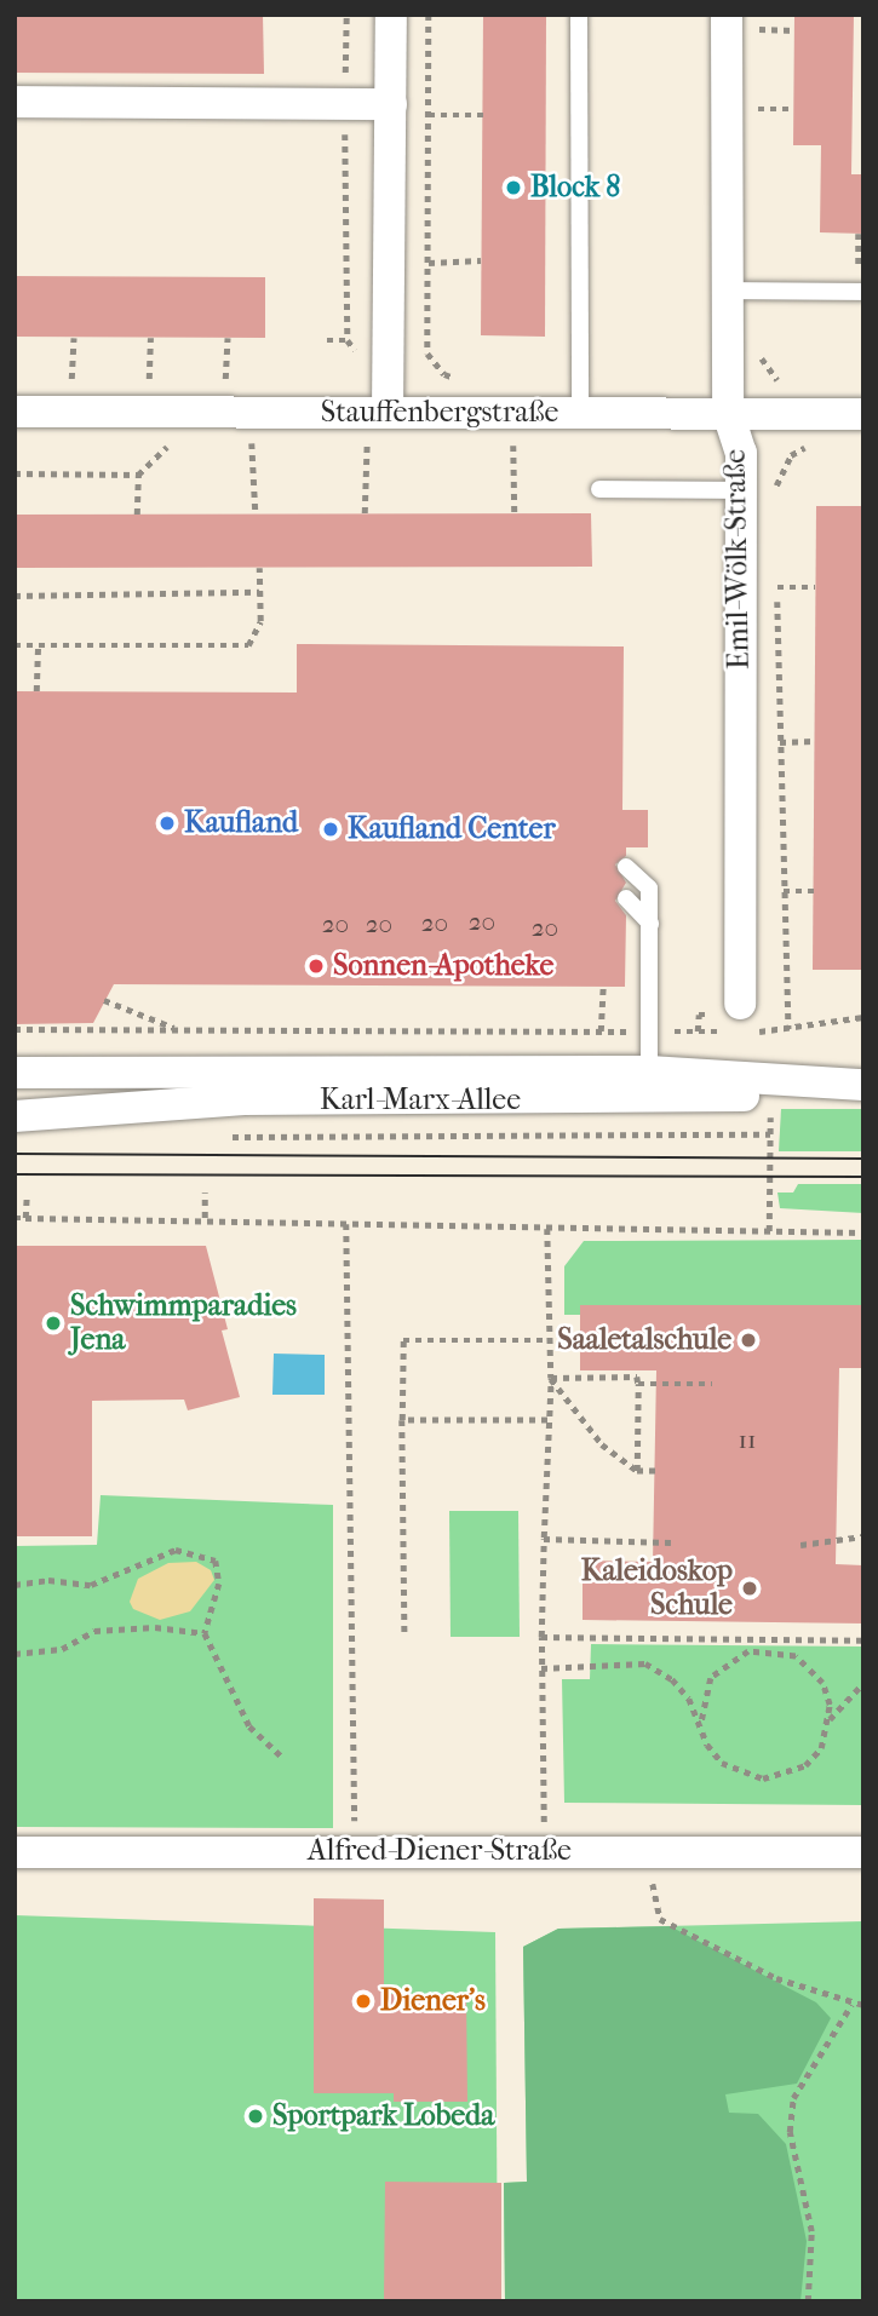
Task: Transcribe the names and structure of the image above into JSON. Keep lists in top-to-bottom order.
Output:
{
  "streets": {
    "street": [
      "Stauffenbergstraße",
      "Emil-Wölk-Straße",
      "Karl-Marx-Allee",
      "Alfred-Diener-Straße"
    ]
  },
  "crossings": [
    ["Stauffenbergstraße", "Emil-Wölk-Straße"]
  ],
  "places": [
    "Block 8",
    "Kaufland",
    "Kaufland Center",
    "Sonnen-Apotheke",
    "Schwimmparadies Jena",
    "Saaletalschule",
    "Kaleidoskop Schule",
    "Diener's",
    "Sportpark Lobeda"
  ],
  "house_numbers": [
    "20",
    "20",
    "20",
    "20",
    "20",
    "11"
  ]
}
